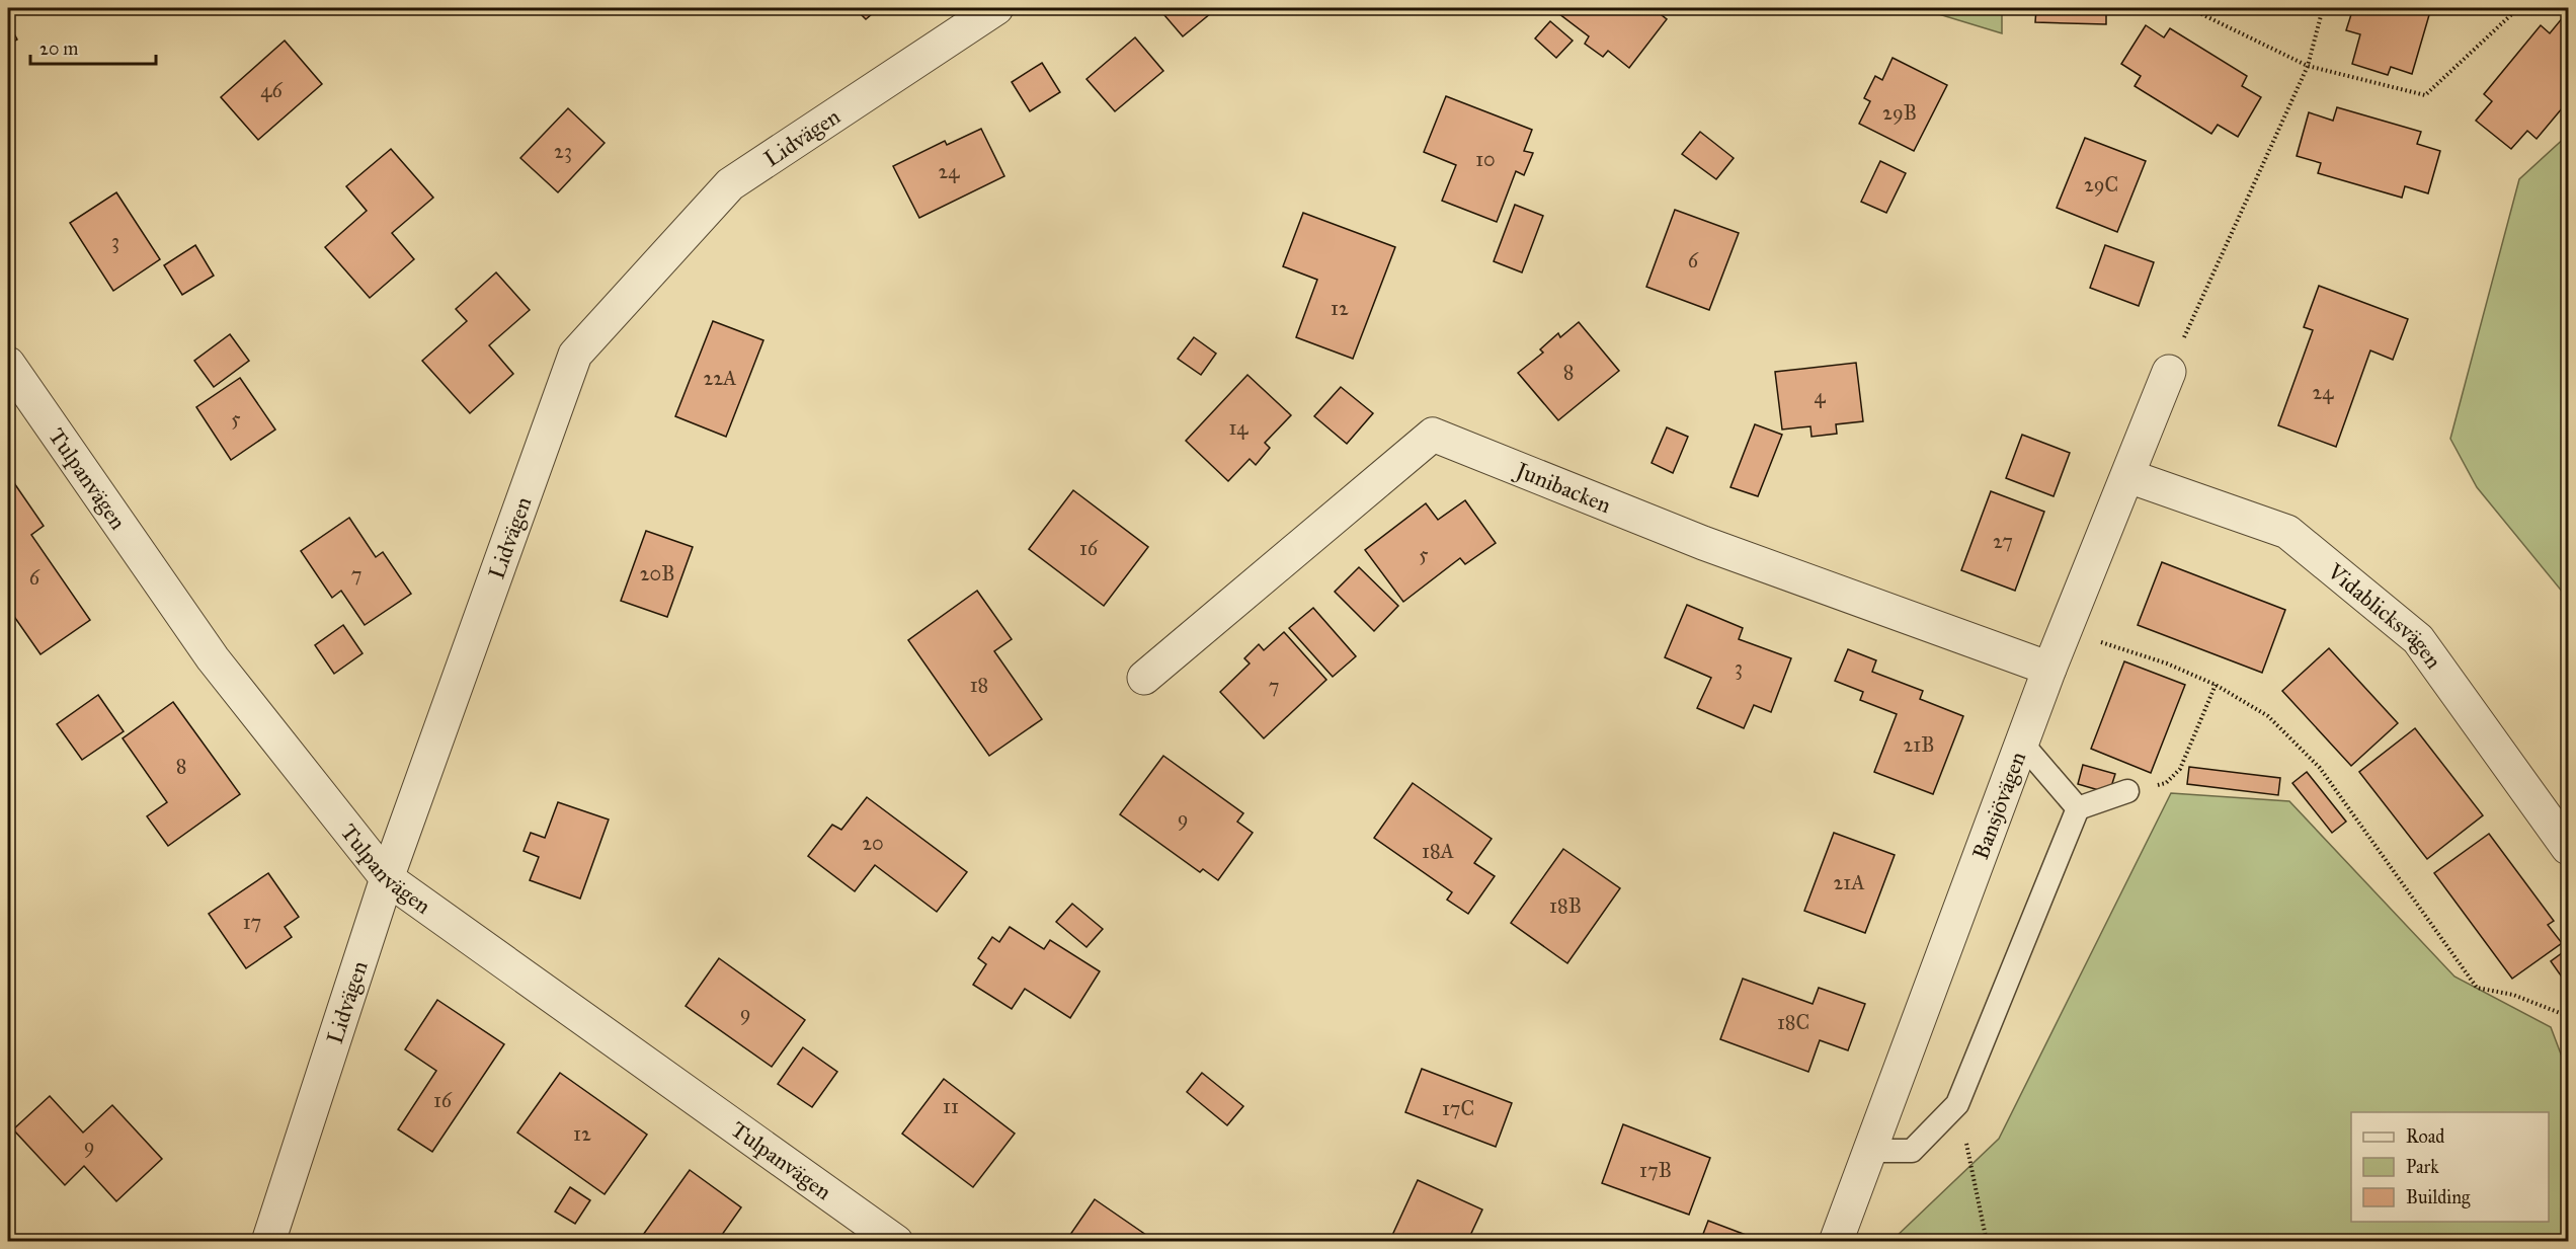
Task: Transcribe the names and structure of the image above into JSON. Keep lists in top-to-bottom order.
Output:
{
  "streets": {
    "street": [
      "Lidvägen",
      "Tulpanvägen",
      "Junibacken",
      "Vidablicksvägen",
      "Bansjövägen"
    ]
  },
  "crossings": [
    ["Lidvägen", "Tulpanvägen"],
    ["Junibacken", "Bansjövägen"],
    ["Vidablicksvägen", "Bansjövägen"]
  ],
  "house_numbers": [
    "46",
    "29B",
    "23",
    "10",
    "24",
    "29C",
    "3",
    "6",
    "12",
    "8",
    "22A",
    "24",
    "4",
    "5",
    "14",
    "27",
    "16",
    "5",
    "20B",
    "7",
    "6",
    "3",
    "18",
    "7",
    "21B",
    "8",
    "9",
    "20",
    "18A",
    "21A",
    "18B",
    "17",
    "9",
    "18C",
    "16",
    "11",
    "17C",
    "12",
    "9",
    "17B"
  ],
  "legend": ["Road", "Park", "Building"],
  "scale_bar": "20 m"
}
